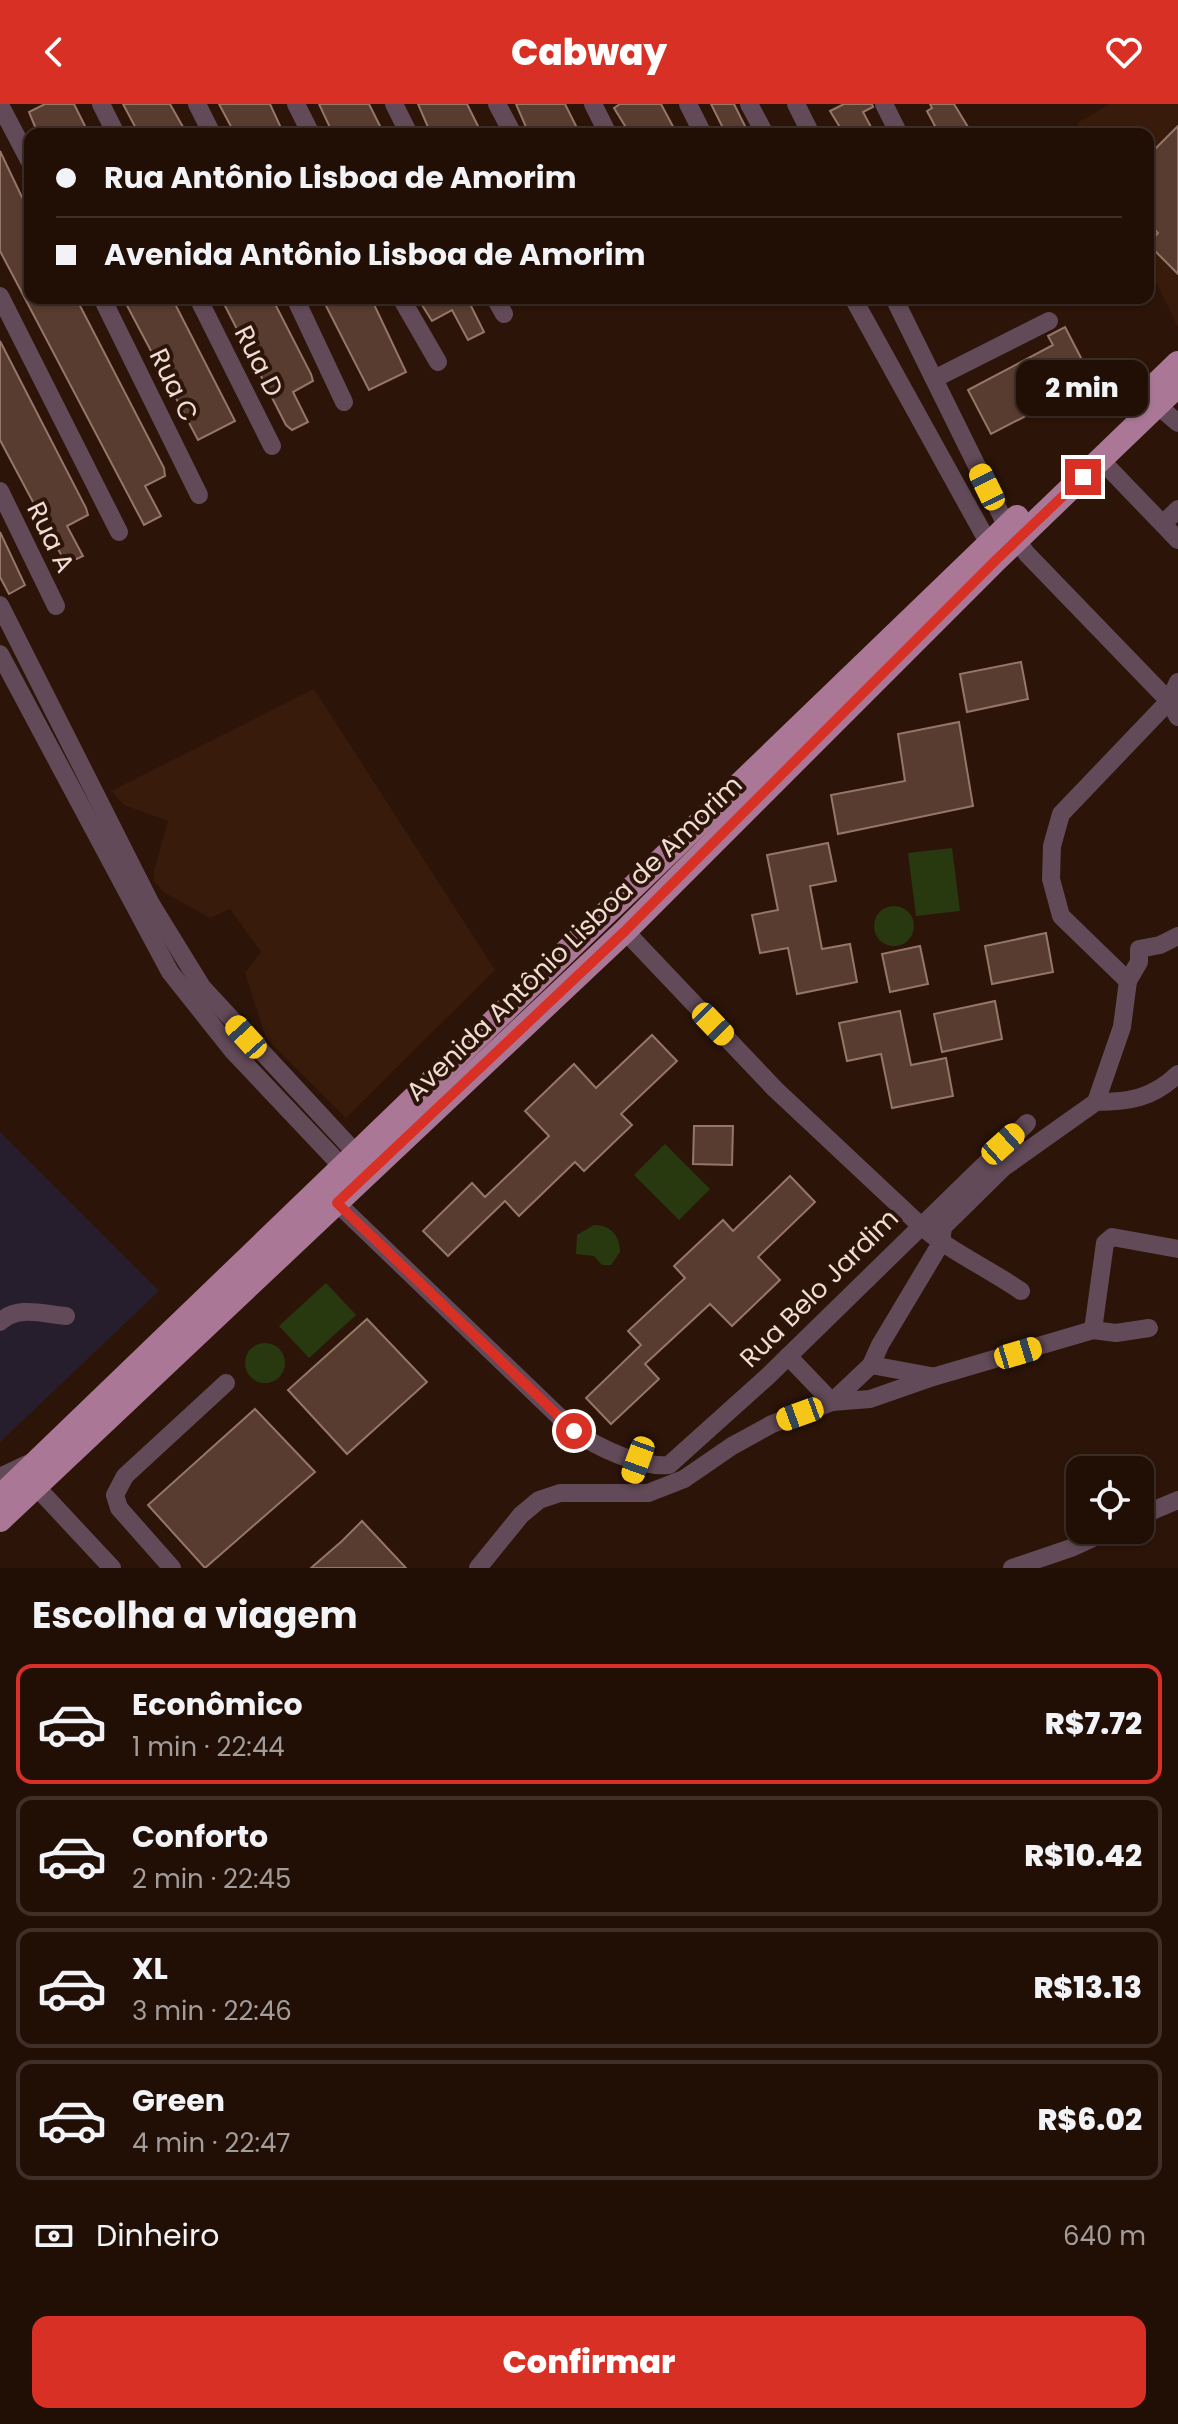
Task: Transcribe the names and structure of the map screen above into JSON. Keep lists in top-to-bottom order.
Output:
{
  "streets": {
    "main road": ["Avenida Antônio Lisboa de Amorim"],
    "street": [
      "Rua D",
      "Rua C",
      "Rua A",
      "Rua Belo Jardim"
    ]
  },
  "crossings": [
    ["Avenida Antônio Lisboa de Amorim", "Rua Belo Jardim"]
  ],
  "page": {
    "header": "Cabway",
    "banner": ["Rua Antônio Lisboa de Amorim", "Avenida Antônio Lisboa de Amorim"],
    "bubble": "2 min",
    "heading": "Escolha a viagem",
    "list": [
      {
        "name": "Econômico",
        "note": "1 min · 22:44",
        "value": "R$7.72"
      },
      {
        "name": "Conforto",
        "note": "2 min · 22:45",
        "value": "R$10.42"
      },
      {
        "name": "XL",
        "note": "3 min · 22:46",
        "value": "R$13.13"
      },
      {
        "name": "Green",
        "note": "4 min · 22:47",
        "value": "R$6.02"
      }
    ],
    "pay": ["Dinheiro", "640 m"],
    "buttons": "Confirmar"
  }
}
